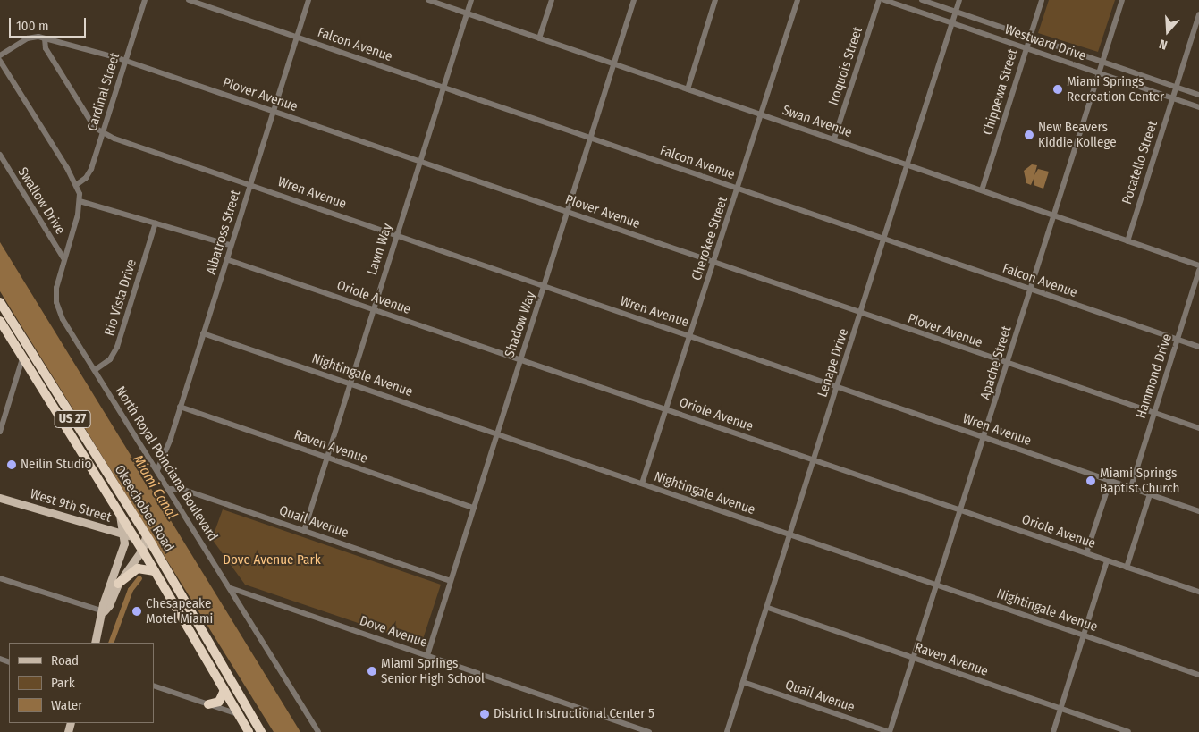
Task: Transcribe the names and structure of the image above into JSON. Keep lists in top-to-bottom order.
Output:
{
  "streets": {
    "highway": ["US 27", "Okeechobee Road"],
    "main road": ["West 9th Street"],
    "street": [
      "Westward Drive",
      "Falcon Avenue",
      "Iroquois Street",
      "Cardinal Street",
      "Chippewa Street",
      "Plover Avenue",
      "Swan Avenue",
      "Pocatello Street",
      "Wren Avenue",
      "Swallow Drive",
      "Albatross Street",
      "Cherokee Street",
      "Lawn Way",
      "Rio Vista Drive",
      "Oriole Avenue",
      "Shadow Way",
      "Lenape Drive",
      "Apache Street",
      "Nightingale Avenue",
      "Hammond Drive",
      "Raven Avenue",
      "North Royal Poinciana Boulevard",
      "Quail Avenue",
      "Dove Avenue"
    ]
  },
  "crossings": [
    ["Westward Drive", "Chippewa Street"],
    ["Westward Drive", "Pocatello Street"],
    ["Westward Drive", "Lenape Drive"],
    ["Westward Drive", "Apache Street"],
    ["Falcon Avenue", "Albatross Street"],
    ["Falcon Avenue", "Cherokee Street"],
    ["Falcon Avenue", "Lawn Way"],
    ["Falcon Avenue", "Shadow Way"],
    ["Falcon Avenue", "Lenape Drive"],
    ["Falcon Avenue", "Apache Street"],
    ["Falcon Avenue", "Hammond Drive"],
    ["Iroquois Street", "Swan Avenue"],
    ["Cardinal Street", "Plover Avenue"],
    ["Cardinal Street", "Wren Avenue"],
    ["Chippewa Street", "Swan Avenue"],
    ["Plover Avenue", "Wren Avenue"],
    ["Plover Avenue", "Albatross Street"],
    ["Plover Avenue", "Cherokee Street"],
    ["Plover Avenue", "Lawn Way"],
    ["Plover Avenue", "Shadow Way"],
    ["Plover Avenue", "Lenape Drive"],
    ["Plover Avenue", "Apache Street"],
    ["Plover Avenue", "Hammond Drive"],
    ["Swan Avenue", "Pocatello Street"],
    ["Swan Avenue", "Cherokee Street"],
    ["Swan Avenue", "Lawn Way"],
    ["Swan Avenue", "Shadow Way"],
    ["Swan Avenue", "Lenape Drive"],
    ["Swan Avenue", "Apache Street"],
    ["Wren Avenue", "Albatross Street"],
    ["Wren Avenue", "Cherokee Street"],
    ["Wren Avenue", "Lawn Way"],
    ["Wren Avenue", "Shadow Way"],
    ["Wren Avenue", "Lenape Drive"],
    ["Wren Avenue", "Apache Street"],
    ["Wren Avenue", "Hammond Drive"],
    ["Swallow Drive", "North Royal Poinciana Boulevard"],
    ["Albatross Street", "Oriole Avenue"],
    ["Albatross Street", "Nightingale Avenue"],
    ["Albatross Street", "Raven Avenue"],
    ["Albatross Street", "North Royal Poinciana Boulevard"],
    ["Cherokee Street", "Oriole Avenue"],
    ["Cherokee Street", "Nightingale Avenue"],
    ["Lawn Way", "Oriole Avenue"],
    ["Lawn Way", "Nightingale Avenue"],
    ["Lawn Way", "Raven Avenue"],
    ["Lawn Way", "Quail Avenue"],
    ["Rio Vista Drive", "North Royal Poinciana Boulevard"],
    ["Oriole Avenue", "Shadow Way"],
    ["Oriole Avenue", "Lenape Drive"],
    ["Oriole Avenue", "Apache Street"],
    ["Shadow Way", "Nightingale Avenue"],
    ["Shadow Way", "Raven Avenue"],
    ["Shadow Way", "Quail Avenue"],
    ["Shadow Way", "Dove Avenue"],
    ["Lenape Drive", "Nightingale Avenue"],
    ["Lenape Drive", "Raven Avenue"],
    ["Lenape Drive", "Quail Avenue"],
    ["Apache Street", "Nightingale Avenue"],
    ["Apache Street", "Raven Avenue"],
    ["Apache Street", "Quail Avenue"],
    ["North Royal Poinciana Boulevard", "Quail Avenue"],
    ["North Royal Poinciana Boulevard", "Dove Avenue"],
    ["West 9th Street", "Okeechobee Road"]
  ],
  "water": ["Miami Canal"],
  "parks": ["Dove Avenue Park"],
  "places": [
    "Miami Springs Recreation Center",
    "New Beavers Kiddie Kollege",
    "Neilin Studio",
    "Miami Springs Baptist Church",
    "Chesapeake Motel Miami",
    "Miami Springs Senior High School",
    "District Instructional Center 5"
  ],
  "legend": ["Road", "Park", "Water"],
  "scale_bar": "100 m",
  "north": "bottom"
}
